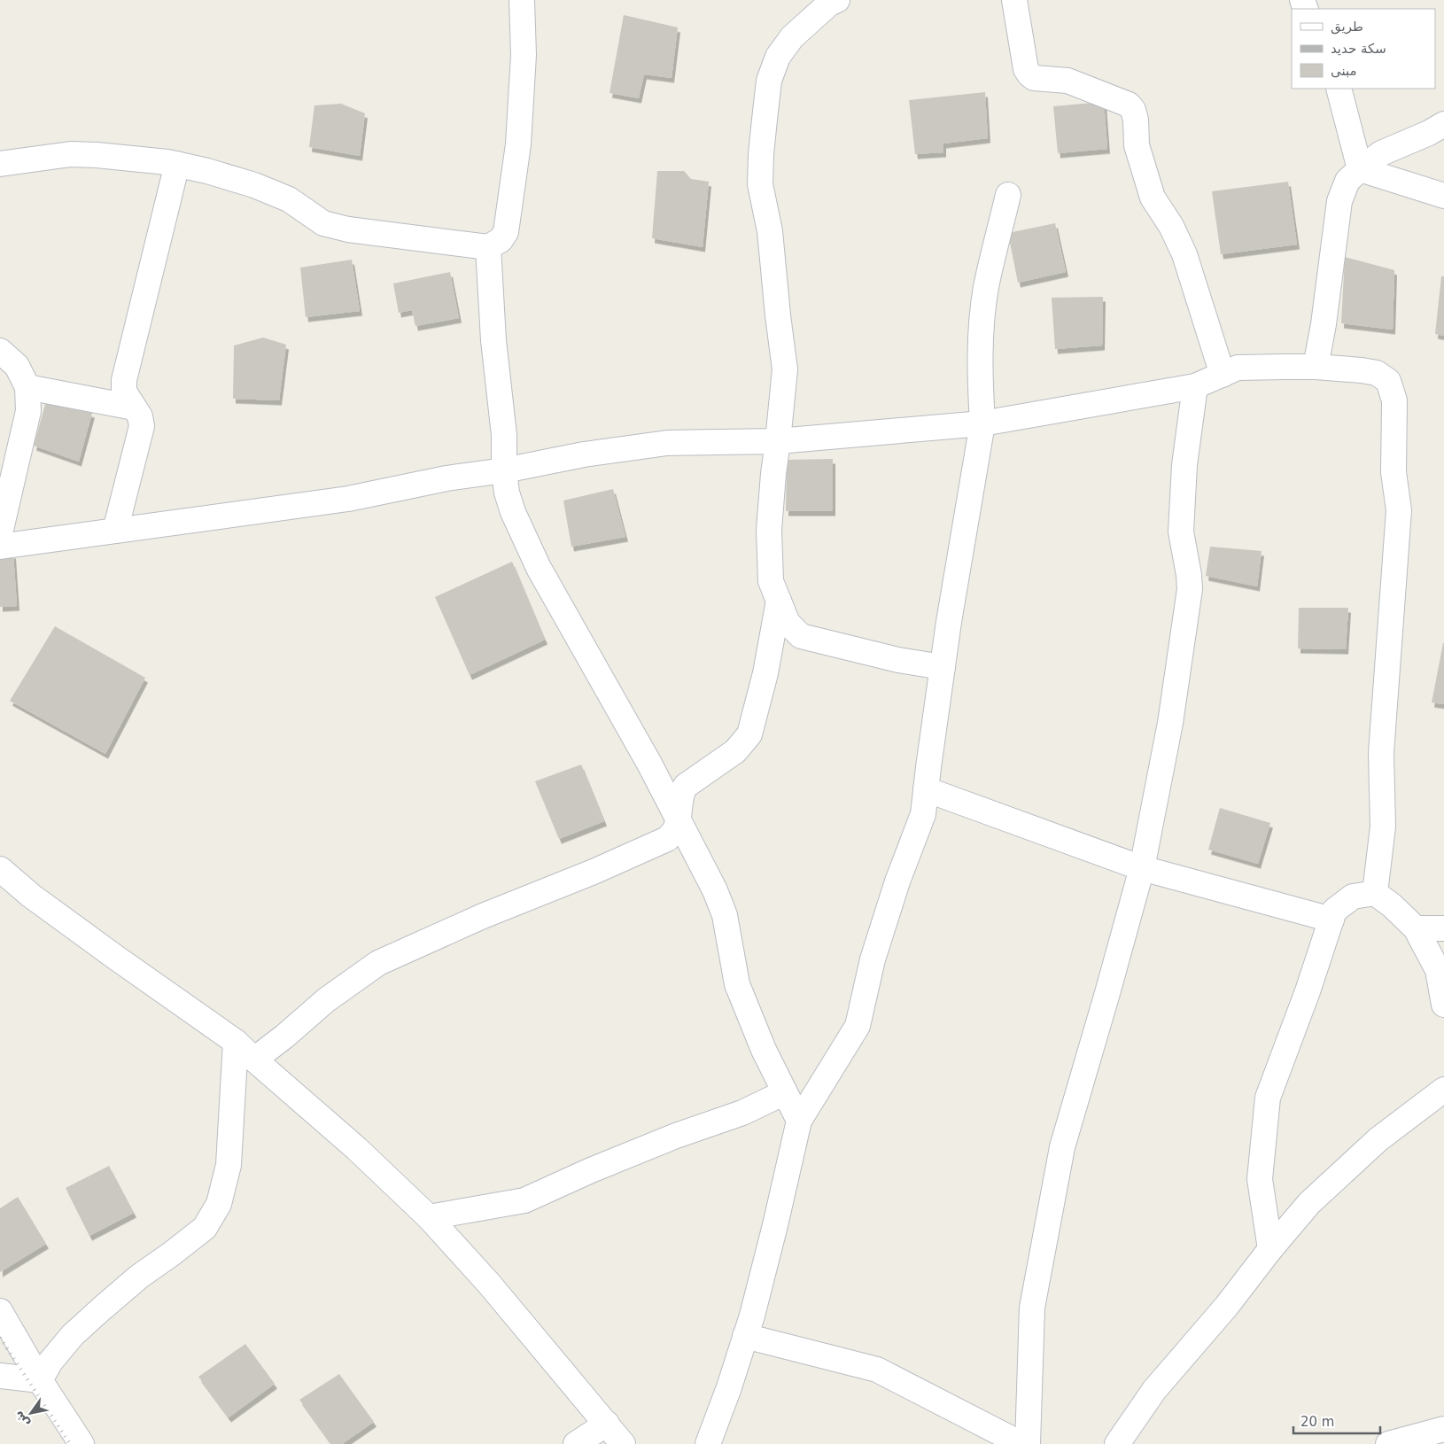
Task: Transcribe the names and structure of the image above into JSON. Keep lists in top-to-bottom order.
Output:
{
  "legend": ["طريق", "سكة حديد", "مبنى"],
  "scale_bar": "20 m",
  "north": "bottom left"
}
